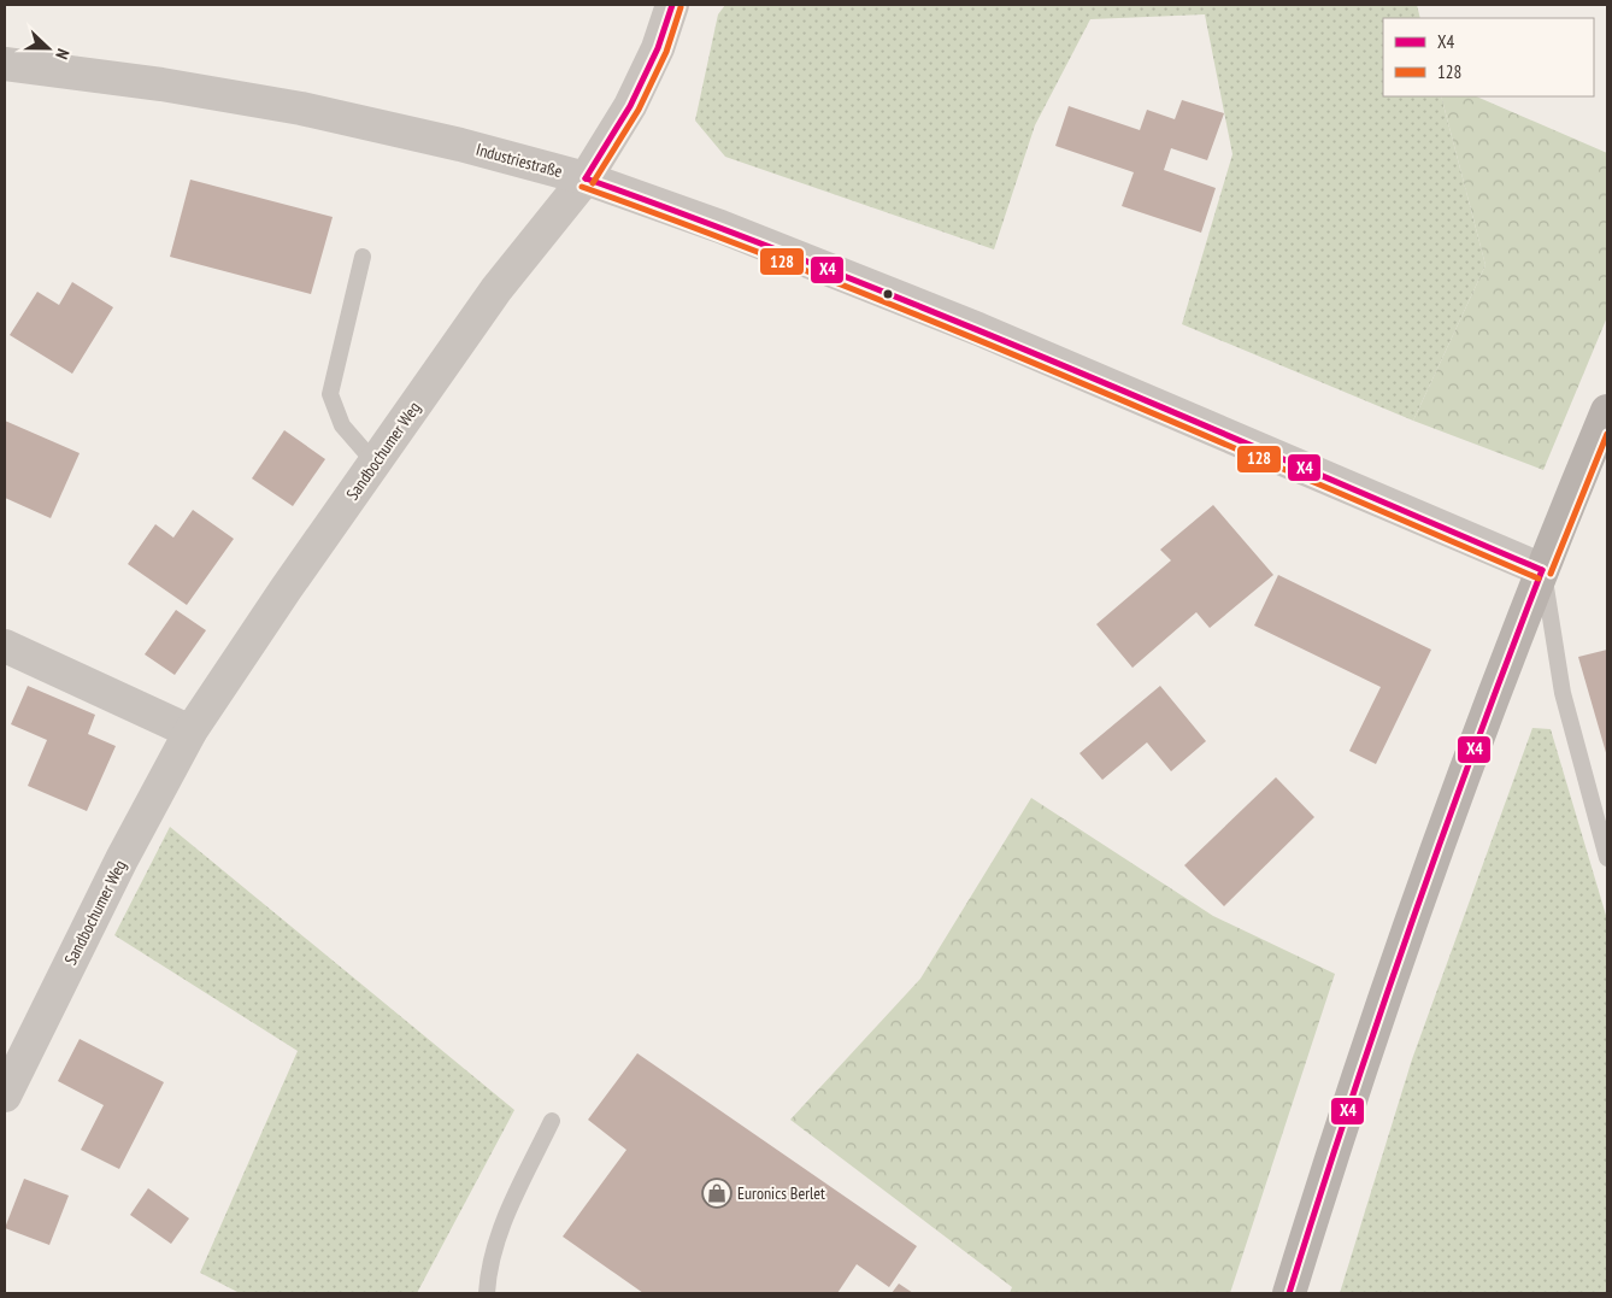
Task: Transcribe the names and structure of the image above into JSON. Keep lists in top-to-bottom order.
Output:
{
  "streets": {
    "street": ["Industriestraße", "Sandbochumer Weg"]
  },
  "crossings": [
    ["Industriestraße", "Sandbochumer Weg"]
  ],
  "places": {
    "shop": ["Euronics Berlet"]
  },
  "lines": ["transit line X4", "transit line 128"],
  "legend": ["X4", "128"],
  "north": "right"
}
